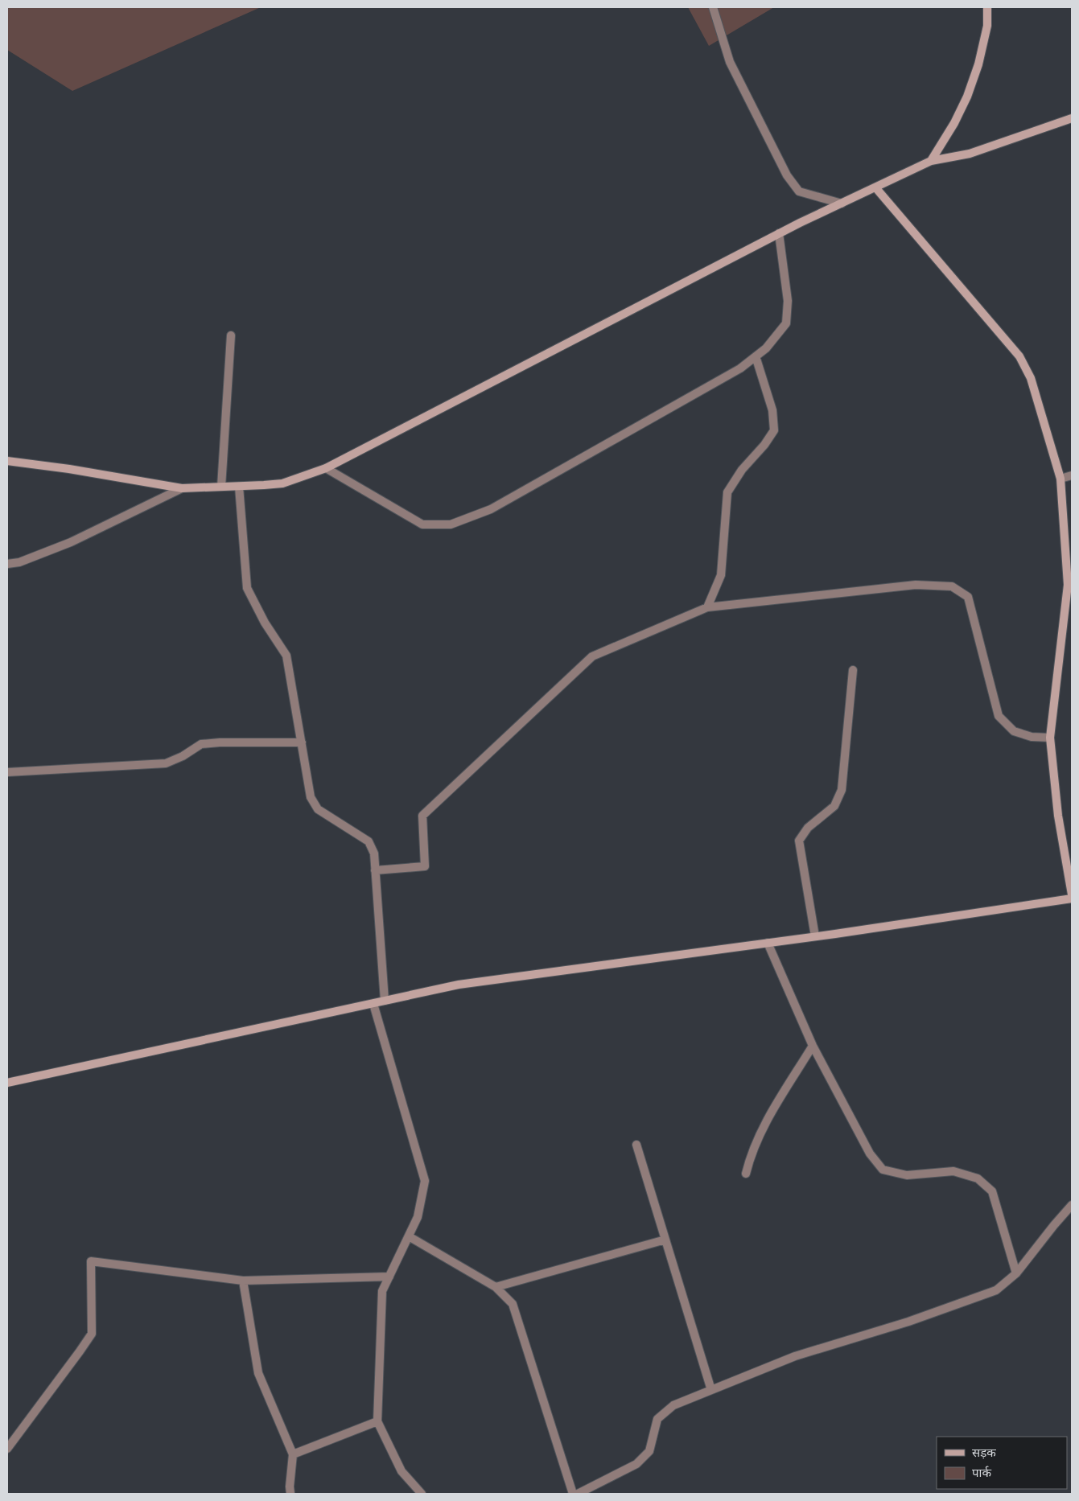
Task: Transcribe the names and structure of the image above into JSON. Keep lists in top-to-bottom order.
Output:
{
  "legend": ["सड़क", "पार्क"]
}
